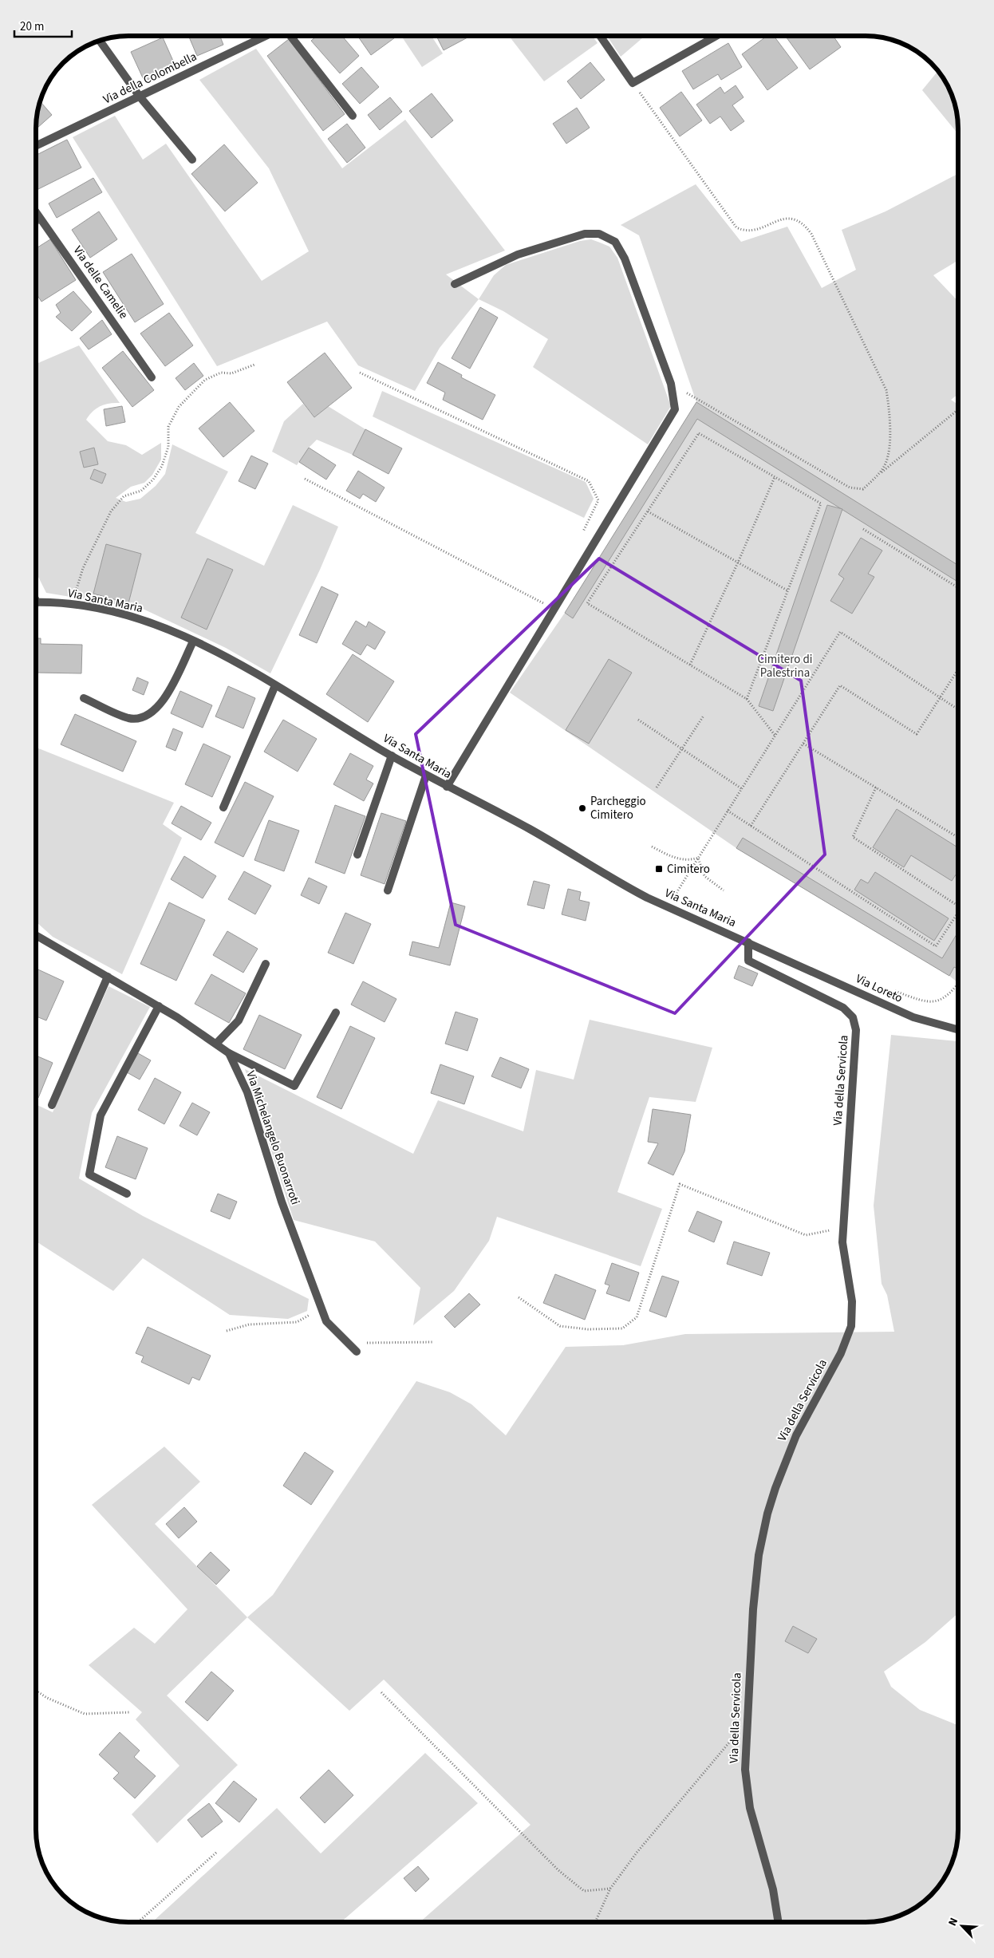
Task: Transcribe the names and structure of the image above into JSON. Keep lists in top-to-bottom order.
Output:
{
  "streets": {
    "street": [
      "Via della Colombella",
      "Via delle Camelie",
      "Via Santa Maria",
      "Via Loreto",
      "Via della Servicola",
      "Via Michelangelo Buonarroti"
    ]
  },
  "crossings": [
    ["Via Santa Maria", "Via Loreto"],
    ["Via Santa Maria", "Via della Servicola"]
  ],
  "parks": ["Cimitero di Palestrina"],
  "places": {
    "other": ["Parcheggio Cimitero"],
    "transit": ["Cimitero"]
  },
  "scale_bar": "20 m",
  "north": "top left"
}
